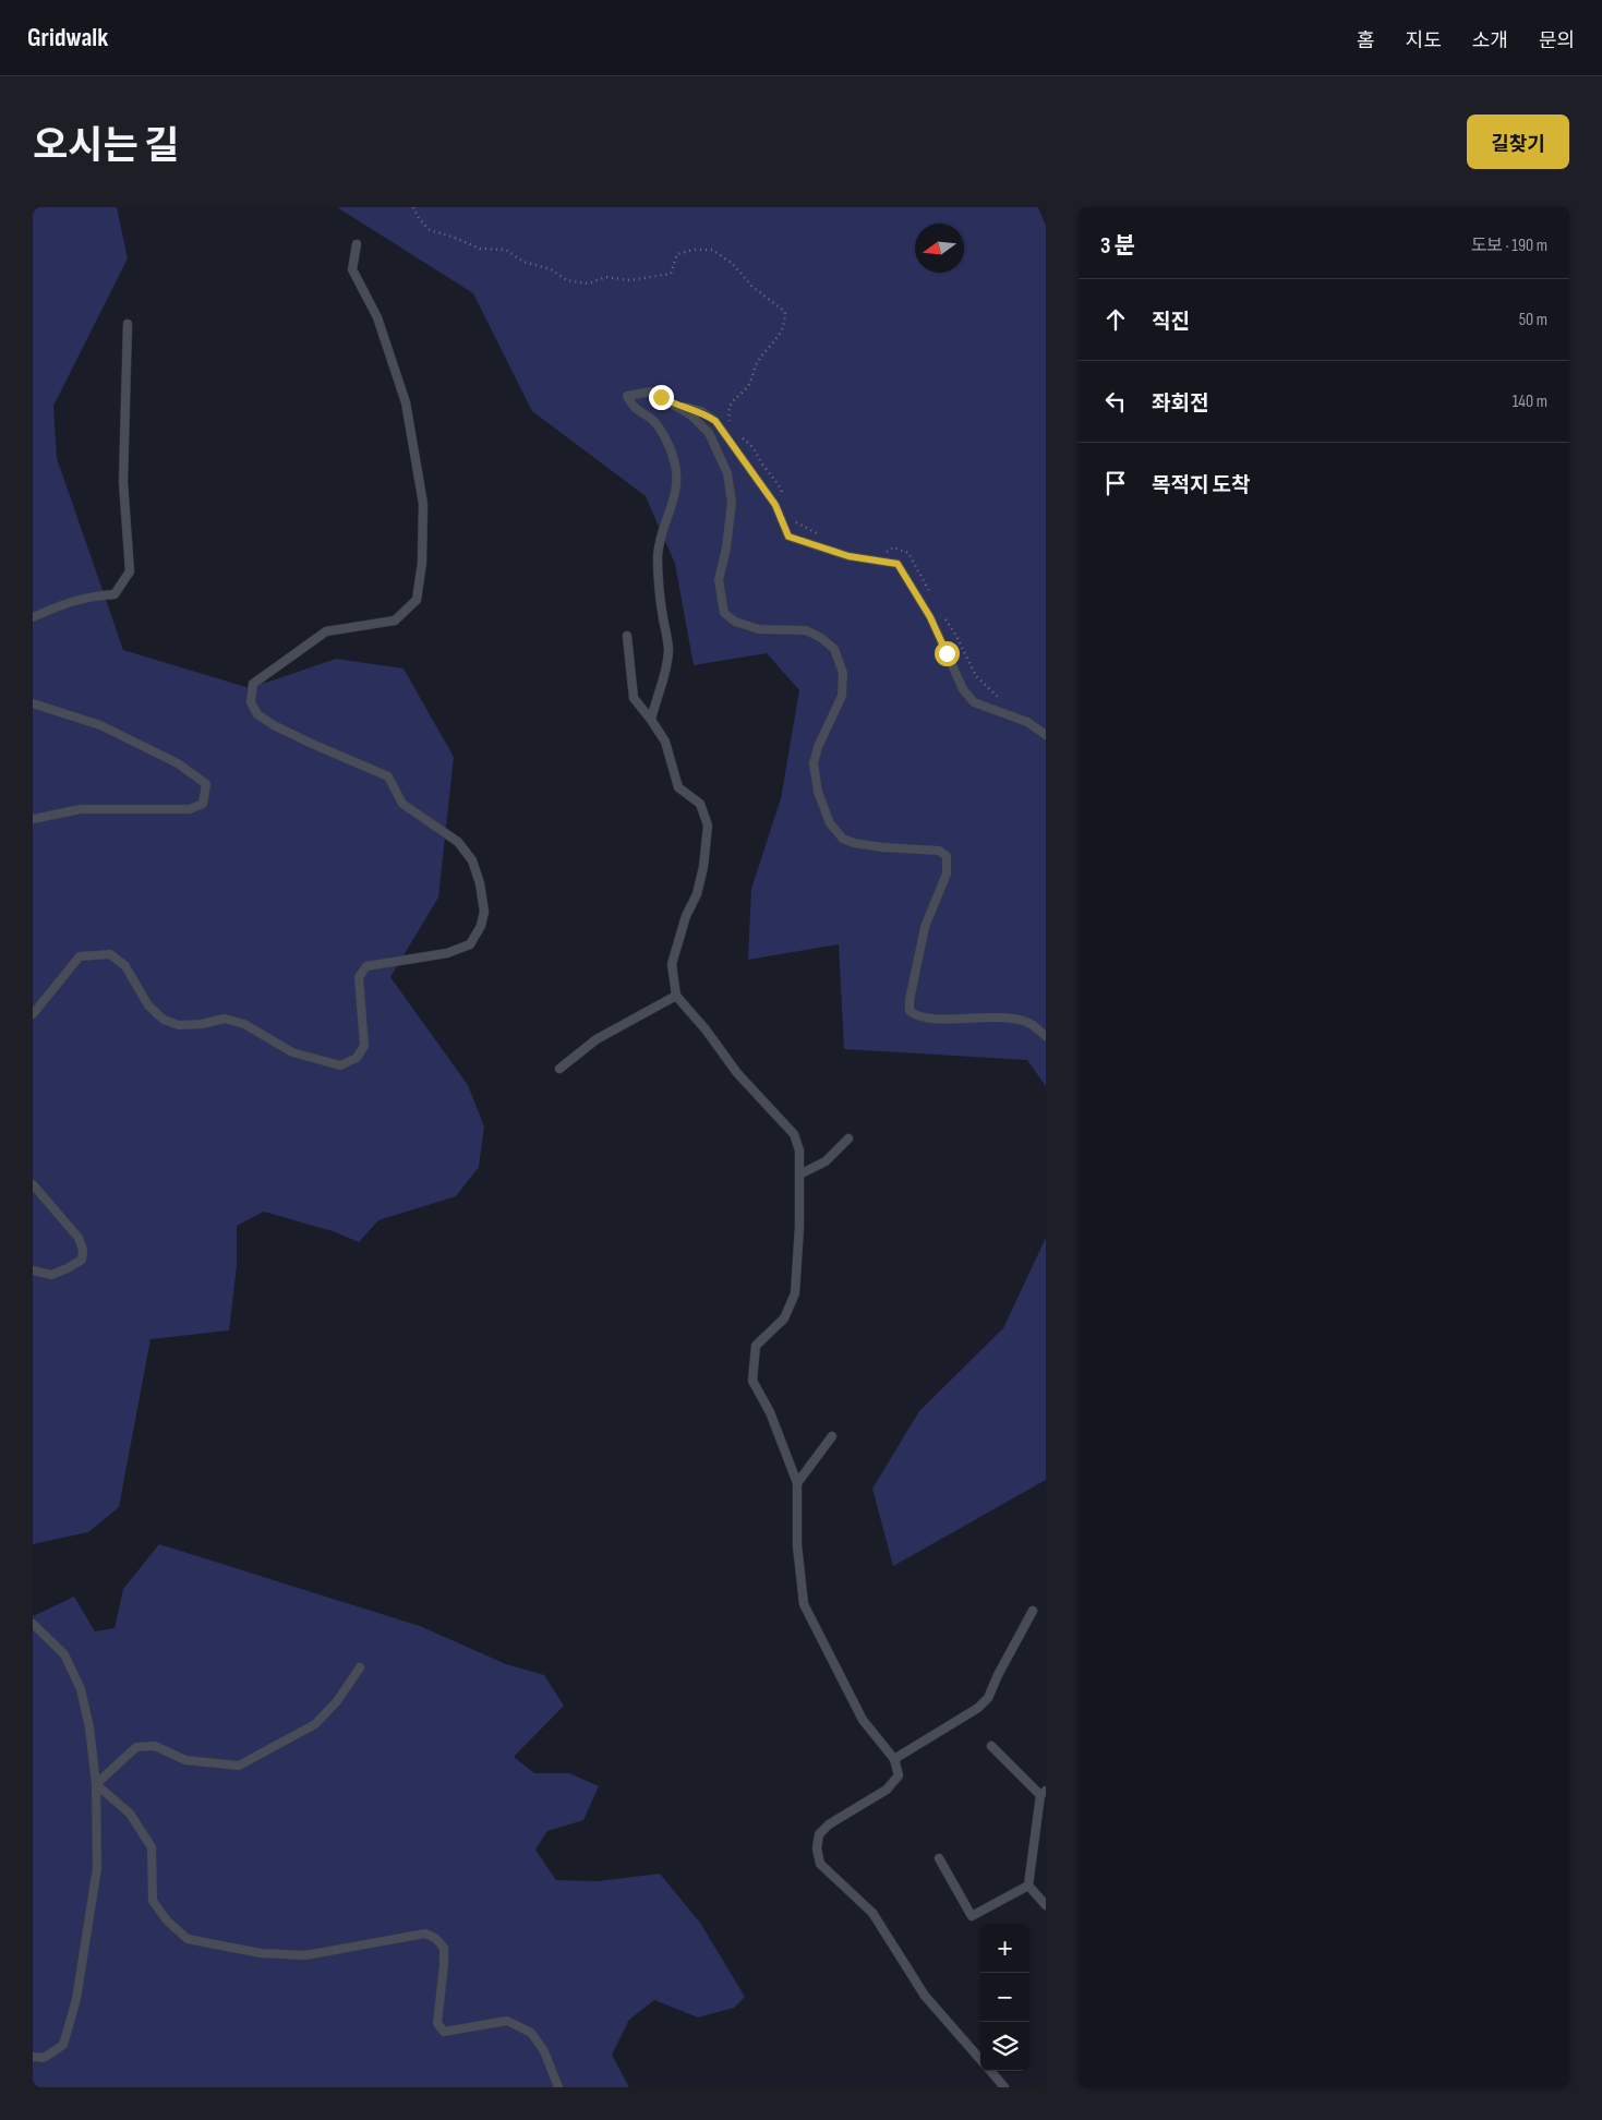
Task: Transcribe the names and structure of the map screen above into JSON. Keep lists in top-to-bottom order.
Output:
{
  "north": "left",
  "page": {
    "header": "Gridwalk",
    "nav": [
      "홈",
      "지도",
      "소개",
      "문의"
    ],
    "title": "오시는 길",
    "buttons": "길찾기",
    "heading": ["3 분", "도보 · 190 m"],
    "list": [
      ["직진", "50 m"],
      ["좌회전", "140 m"],
      "목적지 도착"
    ],
    "map_buttons": ["+", "−"]
  }
}
